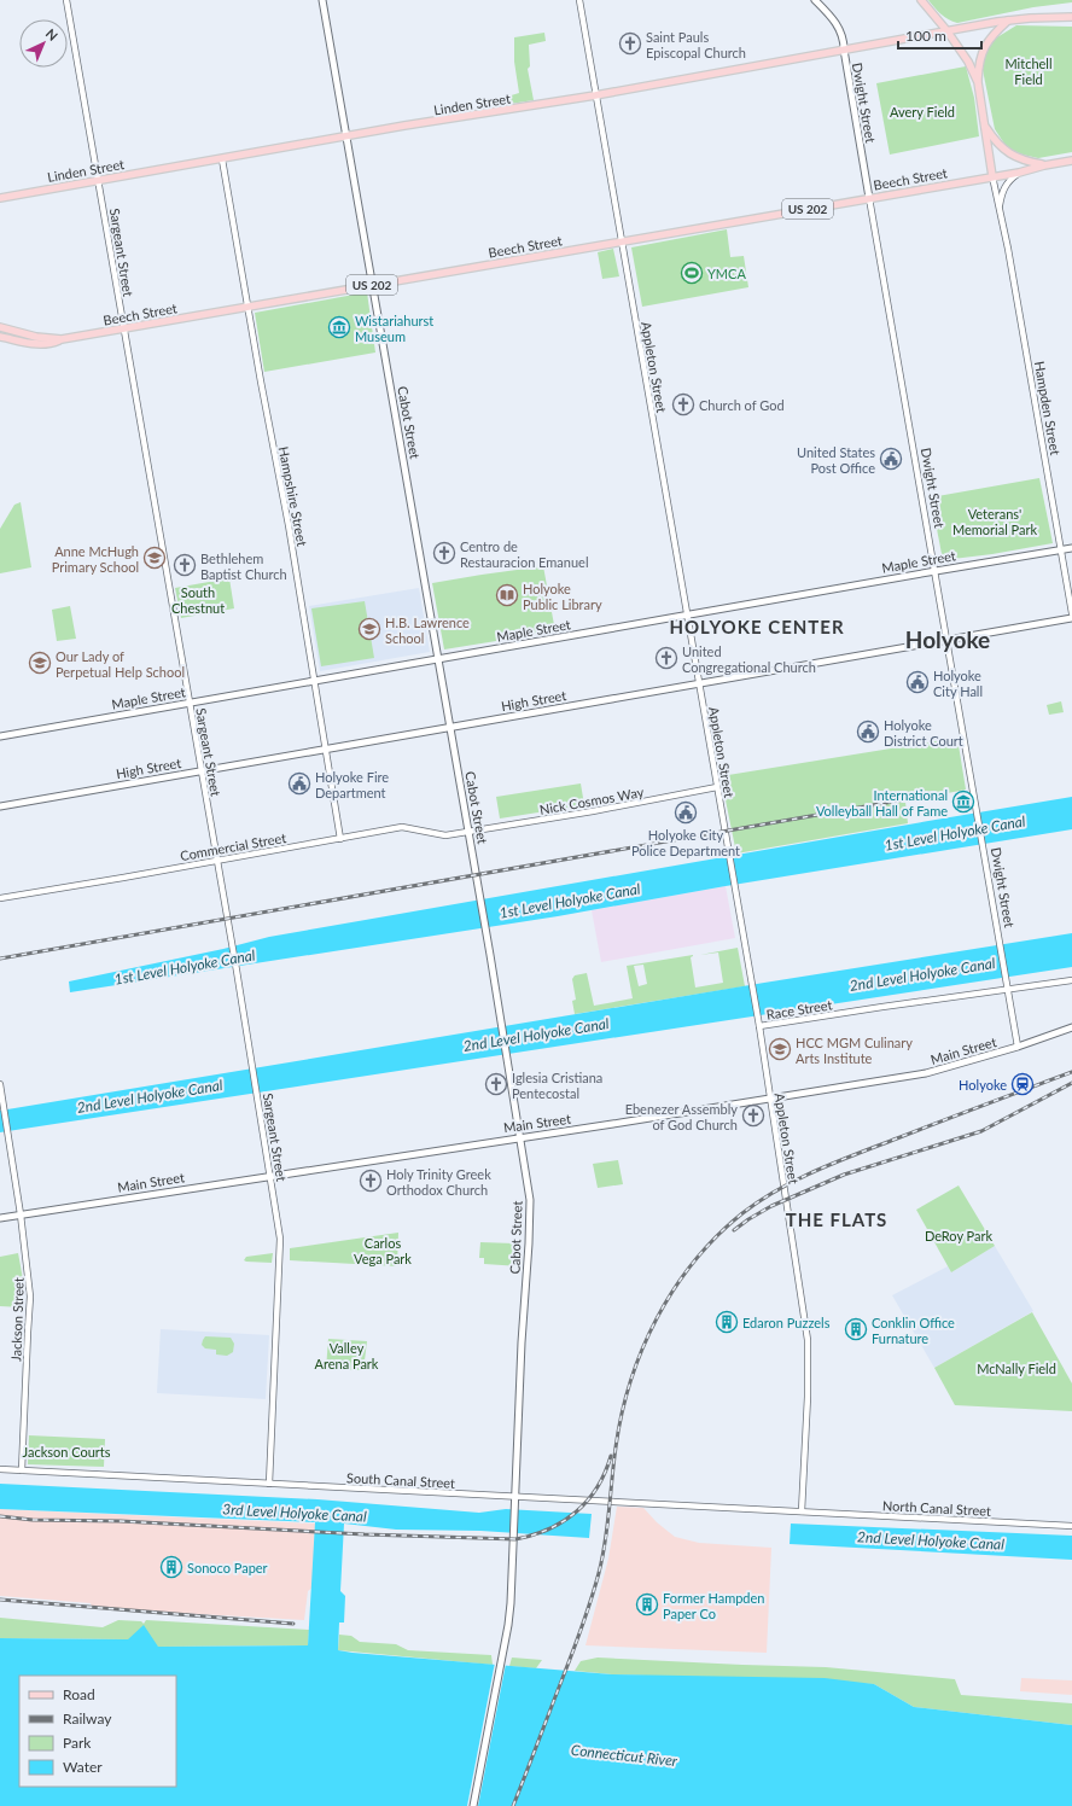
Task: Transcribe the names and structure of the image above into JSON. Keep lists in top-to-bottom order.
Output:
{
  "streets": {
    "main road": [
      "Dwight Street",
      "Linden Street",
      "Beech Street",
      "US 202",
      "Hampden Street",
      "Cabot Street",
      "Maple Street",
      "High Street",
      "Main Street"
    ],
    "street": [
      "Sargeant Street",
      "Appleton Street",
      "Hampshire Street",
      "Nick Cosmos Way",
      "Commercial Street",
      "Race Street",
      "Jackson Street",
      "South Canal Street",
      "North Canal Street"
    ]
  },
  "crossings": [
    ["Dwight Street", "Linden Street"],
    ["Dwight Street", "Beech Street"],
    ["Dwight Street", "Maple Street"],
    ["Dwight Street", "High Street"],
    ["Dwight Street", "Race Street"],
    ["Dwight Street", "Main Street"],
    ["Linden Street", "Sargeant Street"],
    ["Linden Street", "Appleton Street"],
    ["Linden Street", "Hampden Street"],
    ["Linden Street", "Cabot Street"],
    ["Linden Street", "Hampshire Street"],
    ["Beech Street", "US 202"],
    ["Beech Street", "Sargeant Street"],
    ["Beech Street", "Appleton Street"],
    ["Beech Street", "Hampden Street"],
    ["Beech Street", "Cabot Street"],
    ["Beech Street", "Hampshire Street"],
    ["US 202", "Hampden Street"],
    ["Sargeant Street", "Maple Street"],
    ["Sargeant Street", "High Street"],
    ["Sargeant Street", "Commercial Street"],
    ["Sargeant Street", "Main Street"],
    ["Sargeant Street", "South Canal Street"],
    ["Appleton Street", "Maple Street"],
    ["Appleton Street", "High Street"],
    ["Appleton Street", "Nick Cosmos Way"],
    ["Appleton Street", "Race Street"],
    ["Appleton Street", "Main Street"],
    ["Appleton Street", "South Canal Street"],
    ["Appleton Street", "North Canal Street"],
    ["Hampden Street", "Maple Street"],
    ["Cabot Street", "Maple Street"],
    ["Cabot Street", "High Street"],
    ["Cabot Street", "Nick Cosmos Way"],
    ["Cabot Street", "Commercial Street"],
    ["Cabot Street", "Main Street"],
    ["Cabot Street", "South Canal Street"],
    ["Hampshire Street", "Maple Street"],
    ["Hampshire Street", "High Street"],
    ["Hampshire Street", "Commercial Street"],
    ["Nick Cosmos Way", "Commercial Street"],
    ["Main Street", "Jackson Street"],
    ["Jackson Street", "South Canal Street"],
    ["South Canal Street", "North Canal Street"]
  ],
  "districts": ["HOLYOKE CENTER", "Holyoke", "THE FLATS"],
  "water": [
    "1st Level Holyoke Canal",
    "2nd Level Holyoke Canal",
    "3rd Level Holyoke Canal",
    "Connecticut River"
  ],
  "parks": [
    "Mitchell Field",
    "Avery Field",
    "Veterans' Memorial Park",
    "South Chestnut",
    "DeRoy Park",
    "Carlos Vega Park",
    "Valley Arena Park",
    "McNally Field",
    "Jackson Courts"
  ],
  "places": {
    "church": [
      "Saint Pauls Episcopal Church",
      "Church of God",
      "Centro de Restauracion Emanuel",
      "Bethlehem Baptist Church",
      "United Congregational Church",
      "Iglesia Cristiana Pentecostal",
      "Ebenezer Assembly of God Church",
      "Holy Trinity Greek Orthodox Church"
    ],
    "sports": ["YMCA"],
    "museum": ["Wistariahurst Museum", "International Volleyball Hall of Fame"],
    "public building": [
      "United States Post Office",
      "Holyoke City Hall",
      "Holyoke District Court",
      "Holyoke Fire Department",
      "Holyoke City Police Department"
    ],
    "school or university": [
      "Anne McHugh Primary School",
      "H.B. Lawrence School",
      "Our Lady of Perpetual Help School",
      "HCC MGM Culinary Arts Institute"
    ],
    "library": ["Holyoke Public Library"],
    "station": ["Holyoke"],
    "building": [
      "Edaron Puzzels",
      "Conklin Office Furnature",
      "Sonoco Paper",
      "Former Hampden Paper Co"
    ]
  },
  "legend": [
    "Road",
    "Railway",
    "Park",
    "Water"
  ],
  "scale_bar": "100 m",
  "north": "top right"
}
